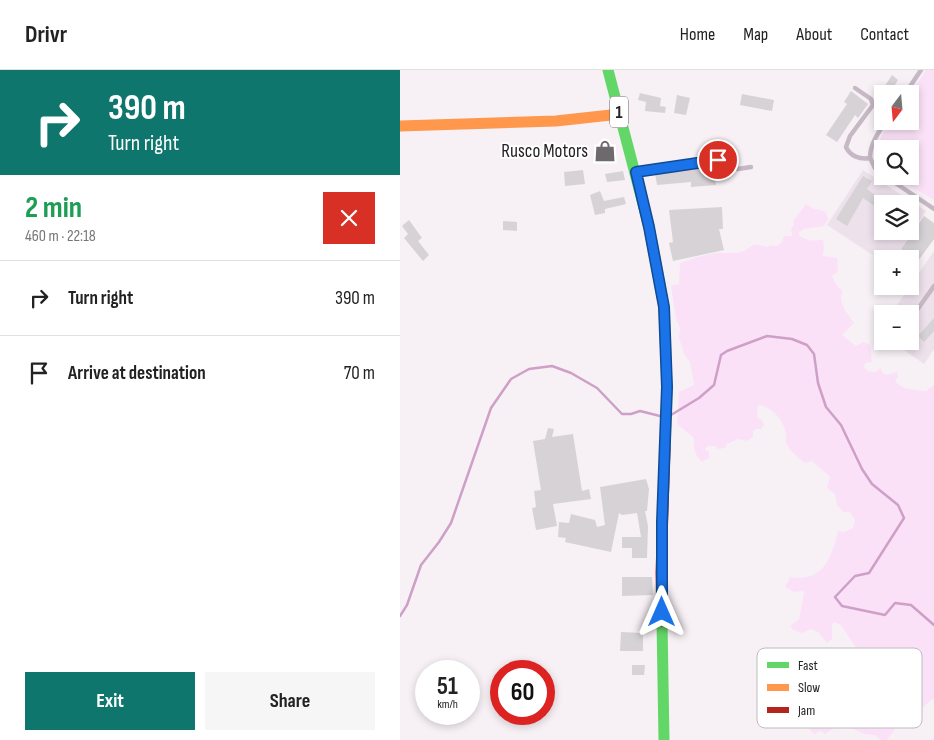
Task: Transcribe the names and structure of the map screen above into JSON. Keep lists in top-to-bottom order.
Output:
{
  "streets": {
    "main road": ["1"]
  },
  "places": {
    "shop": ["Rusco Motors"]
  },
  "legend": ["Fast", "Slow", "Jam"],
  "north": "bottom",
  "page": {
    "header": "Drivr",
    "nav": [
      "Home",
      "Map",
      "About",
      "Contact"
    ],
    "turn": ["390 m", "Turn right"],
    "map_buttons": ["+", "−"],
    "heading": ["2 min", "460 m · 22:18"],
    "list": [
      {
        "name": "Turn right",
        "value": "390 m"
      },
      {
        "name": "Arrive at destination",
        "value": "70 m"
      }
    ],
    "speed": "51 km/h",
    "limit": "60",
    "buttons": ["Exit", "Share"]
  }
}
